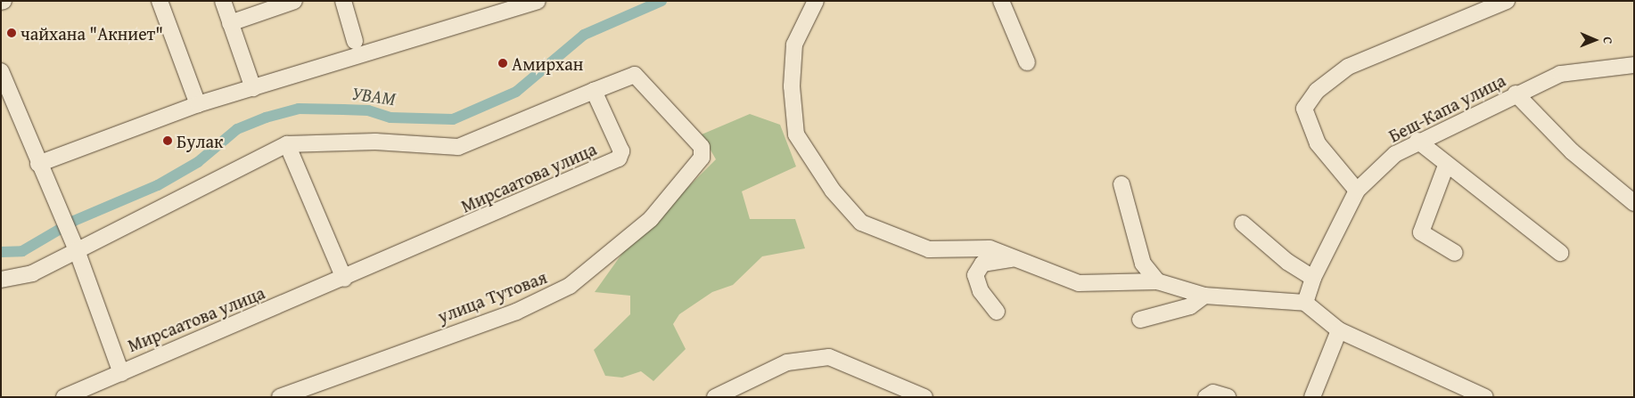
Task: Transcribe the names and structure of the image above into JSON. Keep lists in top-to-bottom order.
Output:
{
  "streets": {
    "street": ["Беш-Капа улица", "Мирсаатова улица", "улица Тутовая"]
  },
  "crossings": [
    ["Мирсаатова улица", "улица Тутовая"]
  ],
  "water": ["УВАМ"],
  "places": ["чайхана \"Акниет\"", "Амирхан", "Булак"],
  "north": "right"
}
